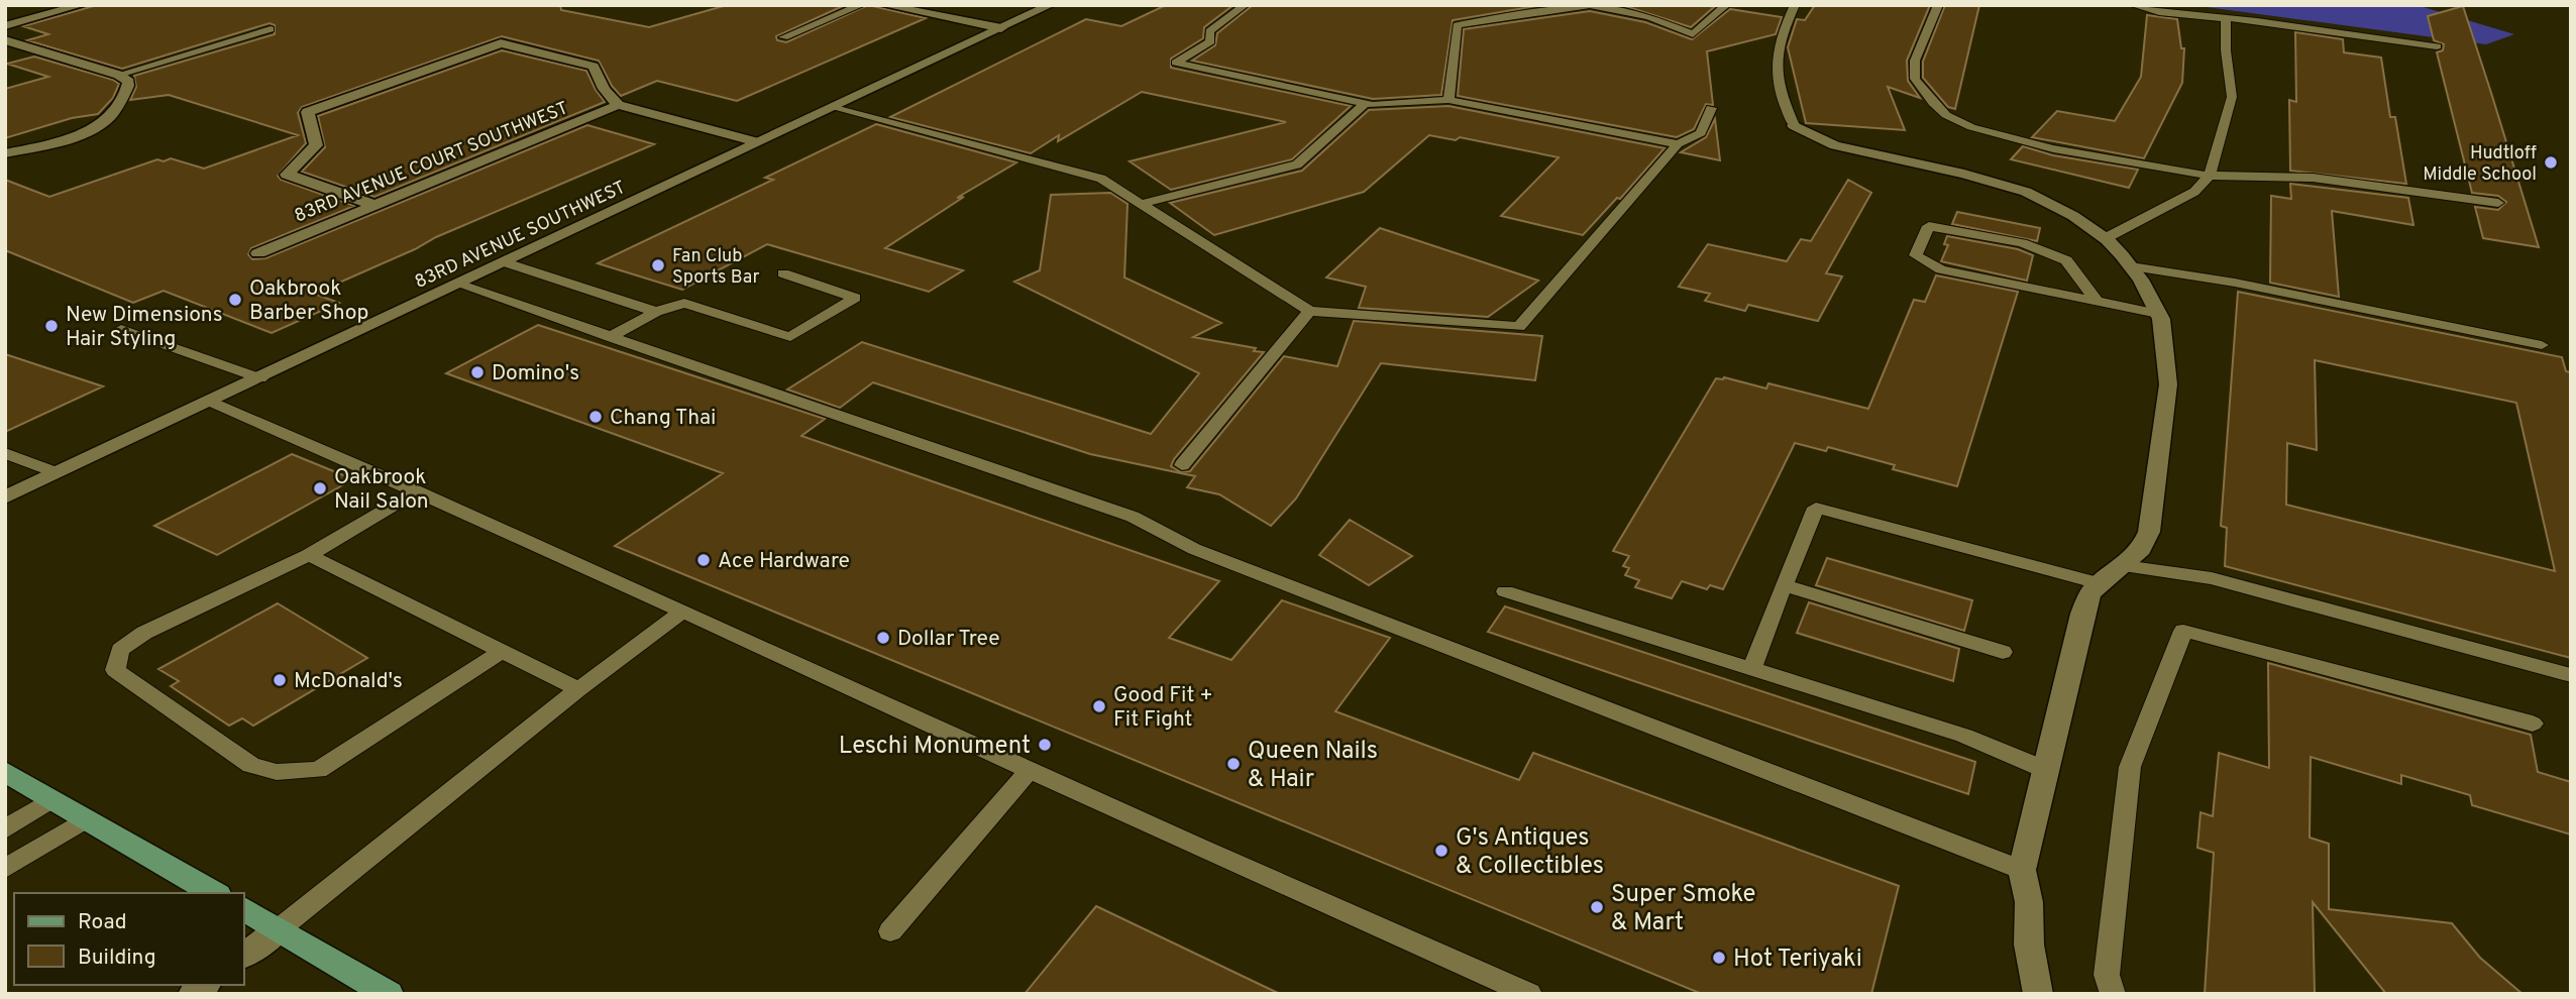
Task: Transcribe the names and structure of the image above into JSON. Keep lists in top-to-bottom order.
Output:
{
  "streets": {
    "street": ["83RD AVENUE COURT SOUTHWEST", "83RD AVENUE SOUTHWEST"]
  },
  "places": [
    "Hudtloff Middle School",
    "Fan Club Sports Bar",
    "Oakbrook Barber Shop",
    "New Dimensions Hair Styling",
    "Domino's",
    "Chang Thai",
    "Oakbrook Nail Salon",
    "Ace Hardware",
    "Dollar Tree",
    "McDonald's",
    "Good Fit + Fit Fight",
    "Leschi Monument",
    "Queen Nails & Hair",
    "G's Antiques & Collectibles",
    "Super Smoke & Mart",
    "Hot Teriyaki"
  ],
  "legend": ["Road", "Building"]
}
